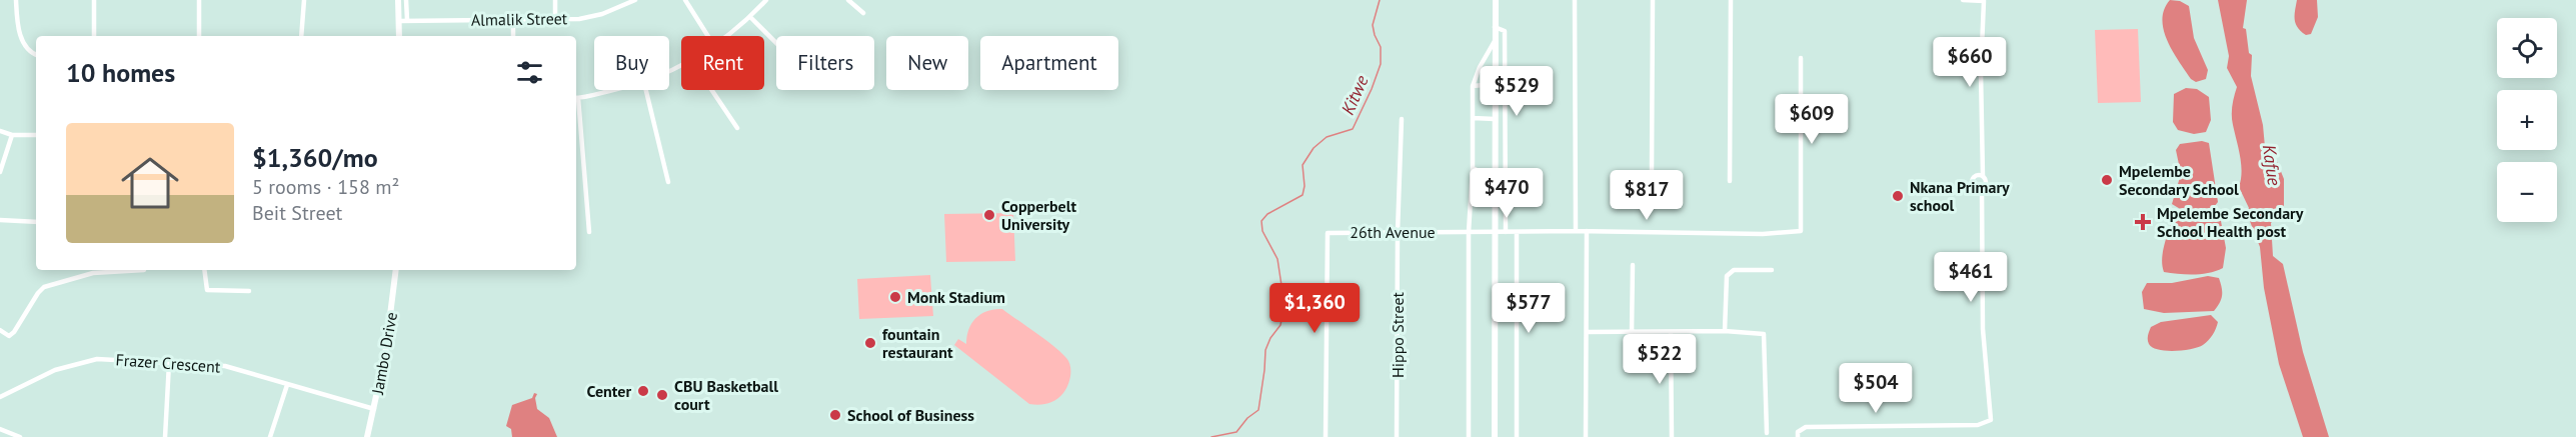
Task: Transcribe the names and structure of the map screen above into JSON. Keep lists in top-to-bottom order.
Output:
{
  "streets": {
    "street": [
      "Almalik Street",
      "26th Avenue",
      "Hippo Street",
      "Jambo Drive",
      "Frazer Crescent"
    ]
  },
  "crossings": [
    ["26th Avenue", "Hippo Street"],
    ["Jambo Drive", "Frazer Crescent"]
  ],
  "water": ["Kitwe", "Kafue"],
  "places": {
    "other": [
      "Mpelembe Secondary School",
      "Nkana Primary school",
      "Copperbelt University",
      "Monk Stadium",
      "fountain restaurant",
      "Center",
      "CBU Basketball court",
      "School of Business"
    ],
    "health": ["Mpelembe Secondary School Health post"]
  },
  "page": {
    "map_buttons": ["+", "−"],
    "chip": [
      "Buy",
      "Rent",
      "Filters",
      "New",
      "Apartment"
    ],
    "heading": "10 homes",
    "price": [
      "$660",
      "$529",
      "$609",
      "$470",
      "$817",
      "$461",
      "$1,360",
      "$577",
      "$522",
      "$504"
    ],
    "list": [
      {
        "name": "$1,360/mo",
        "note": "5 rooms · 158 m² · Beit Street"
      }
    ]
  }
}
